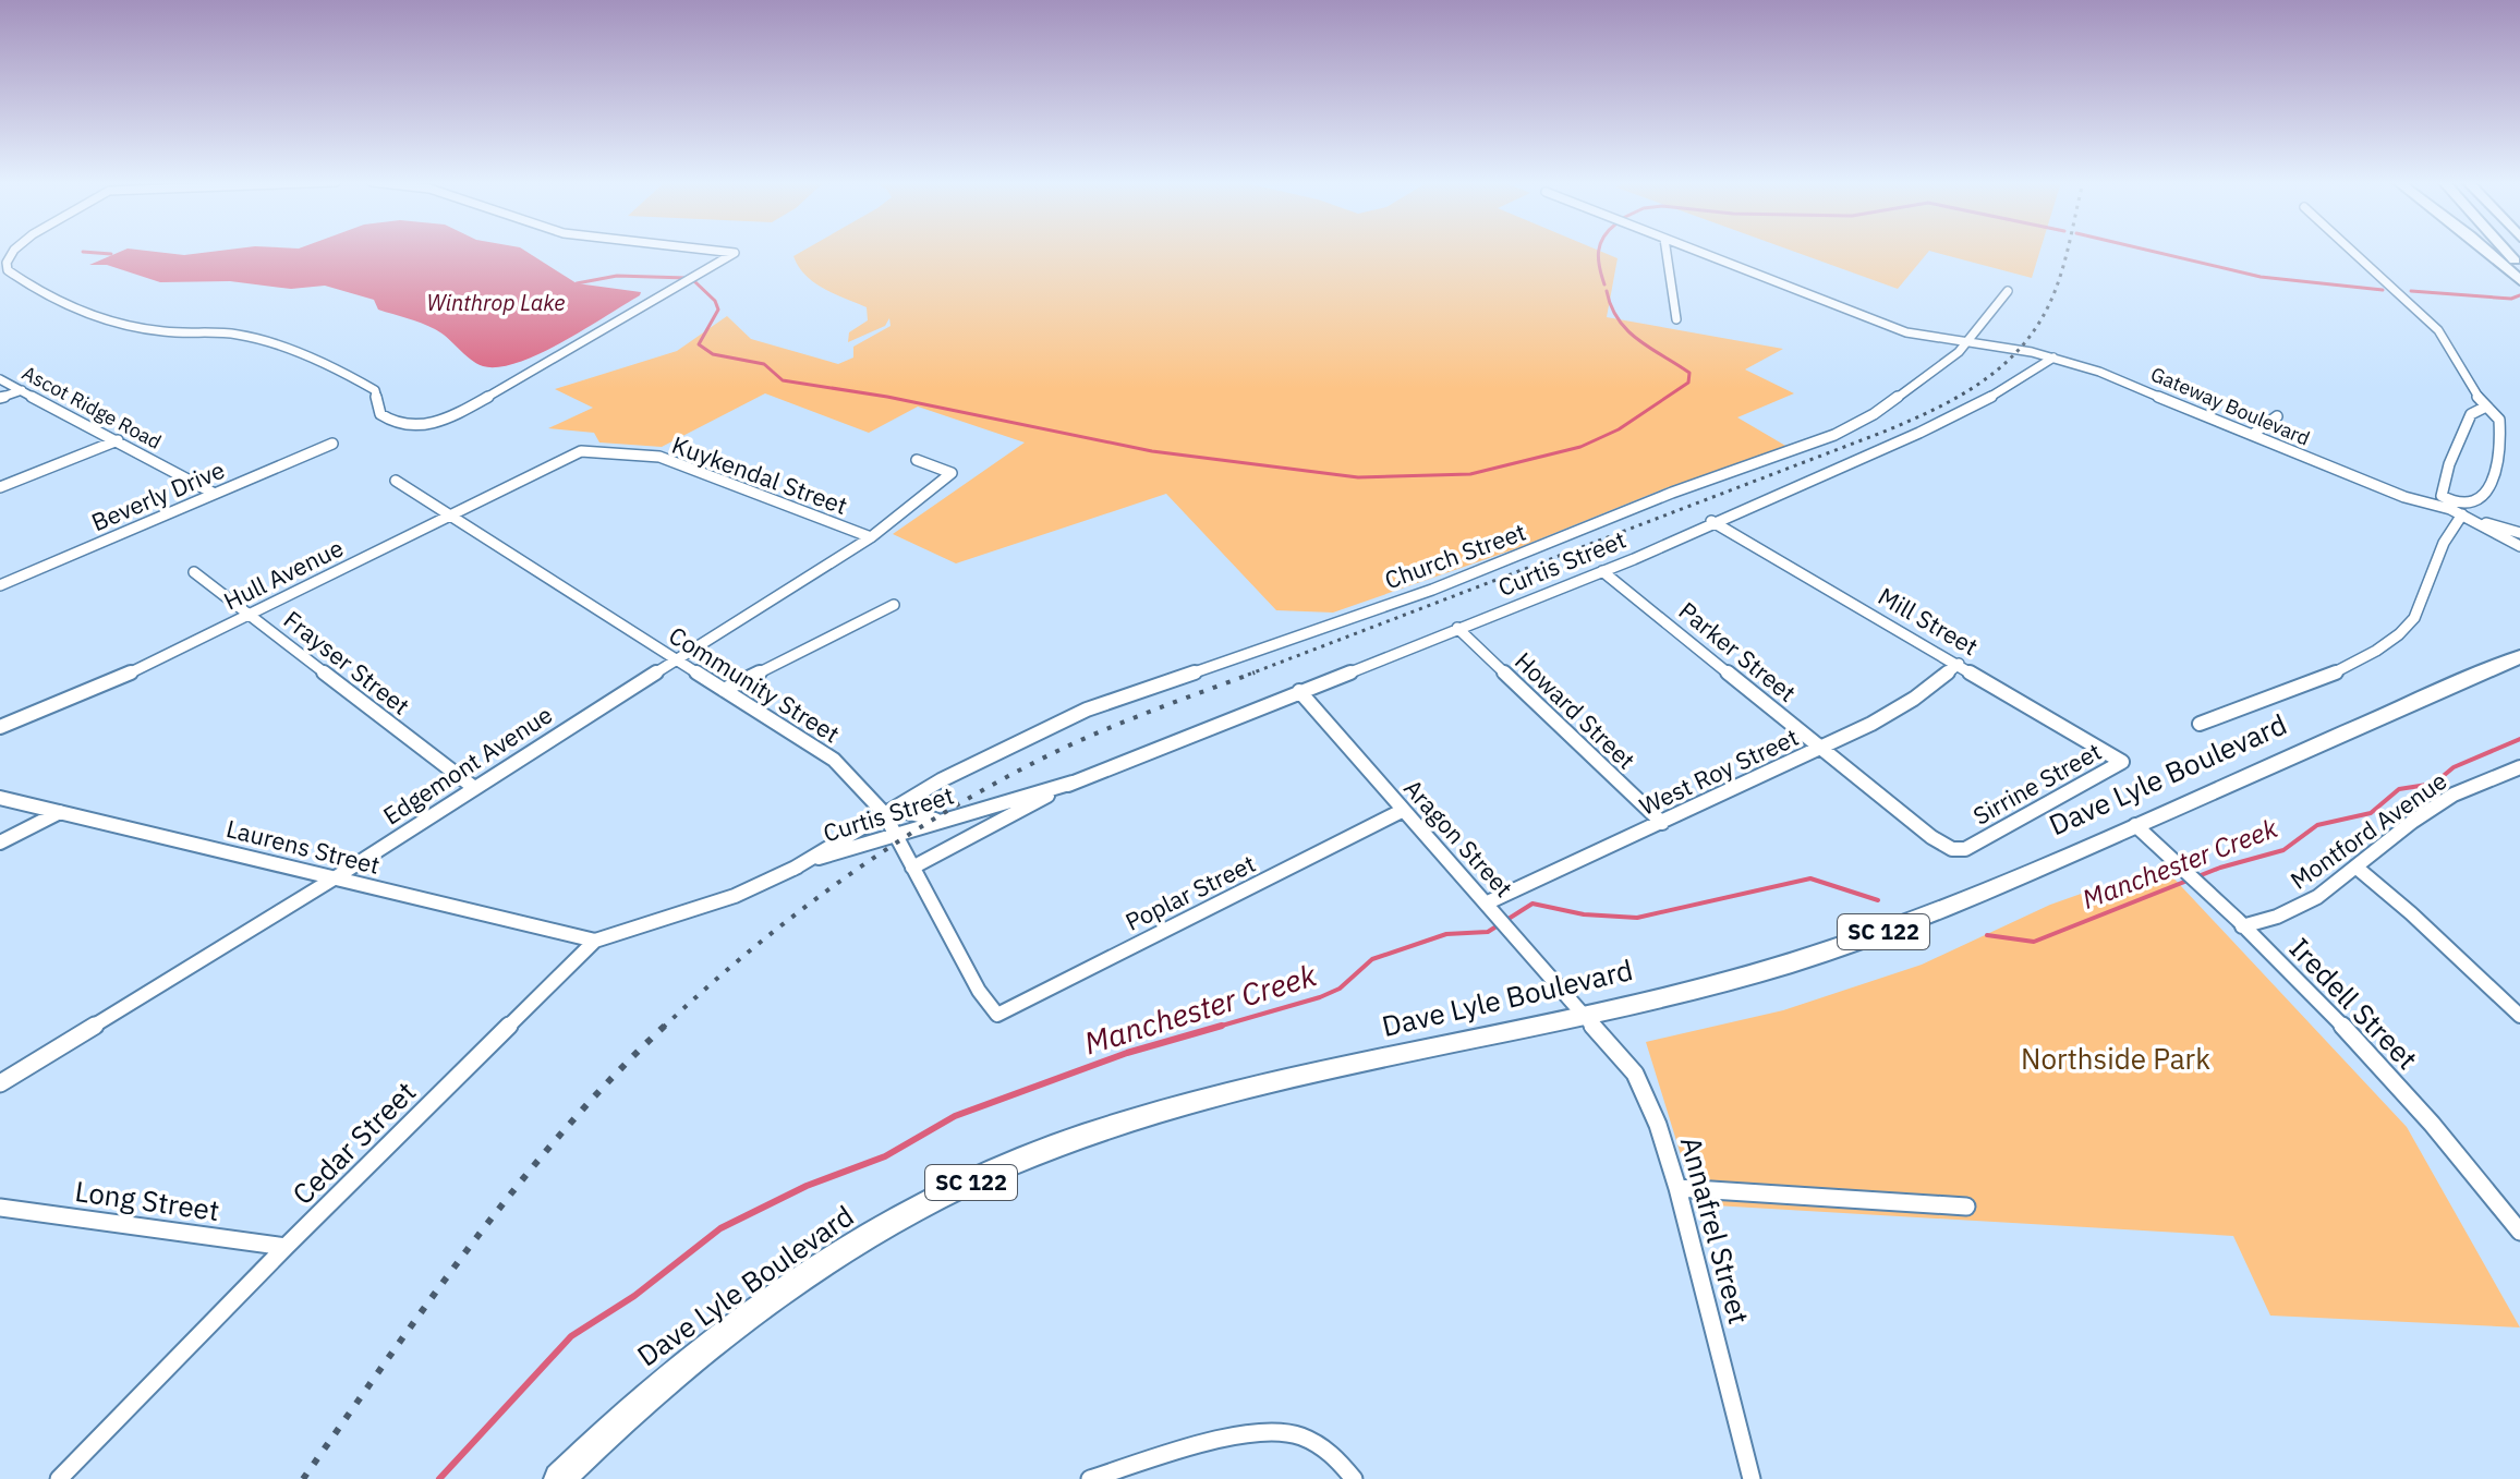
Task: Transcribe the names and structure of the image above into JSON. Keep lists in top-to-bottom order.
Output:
{
  "streets": {
    "main road": ["Dave Lyle Boulevard", "SC 122"],
    "street": [
      "Gateway Boulevard",
      "Ascot Ridge Road",
      "Kuykendal Street",
      "Beverly Drive",
      "Church Street",
      "Curtis Street",
      "Hull Avenue",
      "Mill Street",
      "Parker Street",
      "Frayser Street",
      "Community Street",
      "Howard Street",
      "Edgemont Avenue",
      "West Roy Street",
      "Sirrine Street",
      "Montford Avenue",
      "Aragon Street",
      "Laurens Street",
      "Poplar Street",
      "Iredell Street",
      "Cedar Street",
      "Long Street",
      "Annafrel Street"
    ]
  },
  "crossings": [
    ["Gateway Boulevard", "Church Street"],
    ["Gateway Boulevard", "Curtis Street"],
    ["Ascot Ridge Road", "Beverly Drive"],
    ["Kuykendal Street", "Hull Avenue"],
    ["Kuykendal Street", "Edgemont Avenue"],
    ["Church Street", "Curtis Street"],
    ["Church Street", "Community Street"],
    ["Curtis Street", "Mill Street"],
    ["Curtis Street", "Parker Street"],
    ["Curtis Street", "Community Street"],
    ["Curtis Street", "Howard Street"],
    ["Curtis Street", "Aragon Street"],
    ["Curtis Street", "Cedar Street"],
    ["Hull Avenue", "Frayser Street"],
    ["Hull Avenue", "Community Street"],
    ["Mill Street", "West Roy Street"],
    ["Mill Street", "Sirrine Street"],
    ["Parker Street", "West Roy Street"],
    ["Parker Street", "Sirrine Street"],
    ["Frayser Street", "Edgemont Avenue"],
    ["Community Street", "Edgemont Avenue"],
    ["Community Street", "Poplar Street"],
    ["Howard Street", "West Roy Street"],
    ["Edgemont Avenue", "Laurens Street"],
    ["West Roy Street", "Aragon Street"],
    ["Dave Lyle Boulevard", "Aragon Street"],
    ["Dave Lyle Boulevard", "Iredell Street"],
    ["Dave Lyle Boulevard", "Annafrel Street"],
    ["Montford Avenue", "Iredell Street"],
    ["Aragon Street", "Poplar Street"],
    ["Aragon Street", "Annafrel Street"],
    ["Laurens Street", "Cedar Street"],
    ["Cedar Street", "Long Street"]
  ],
  "water": ["Winthrop Lake", "Manchester Creek"],
  "parks": ["Northside Park"]
}
